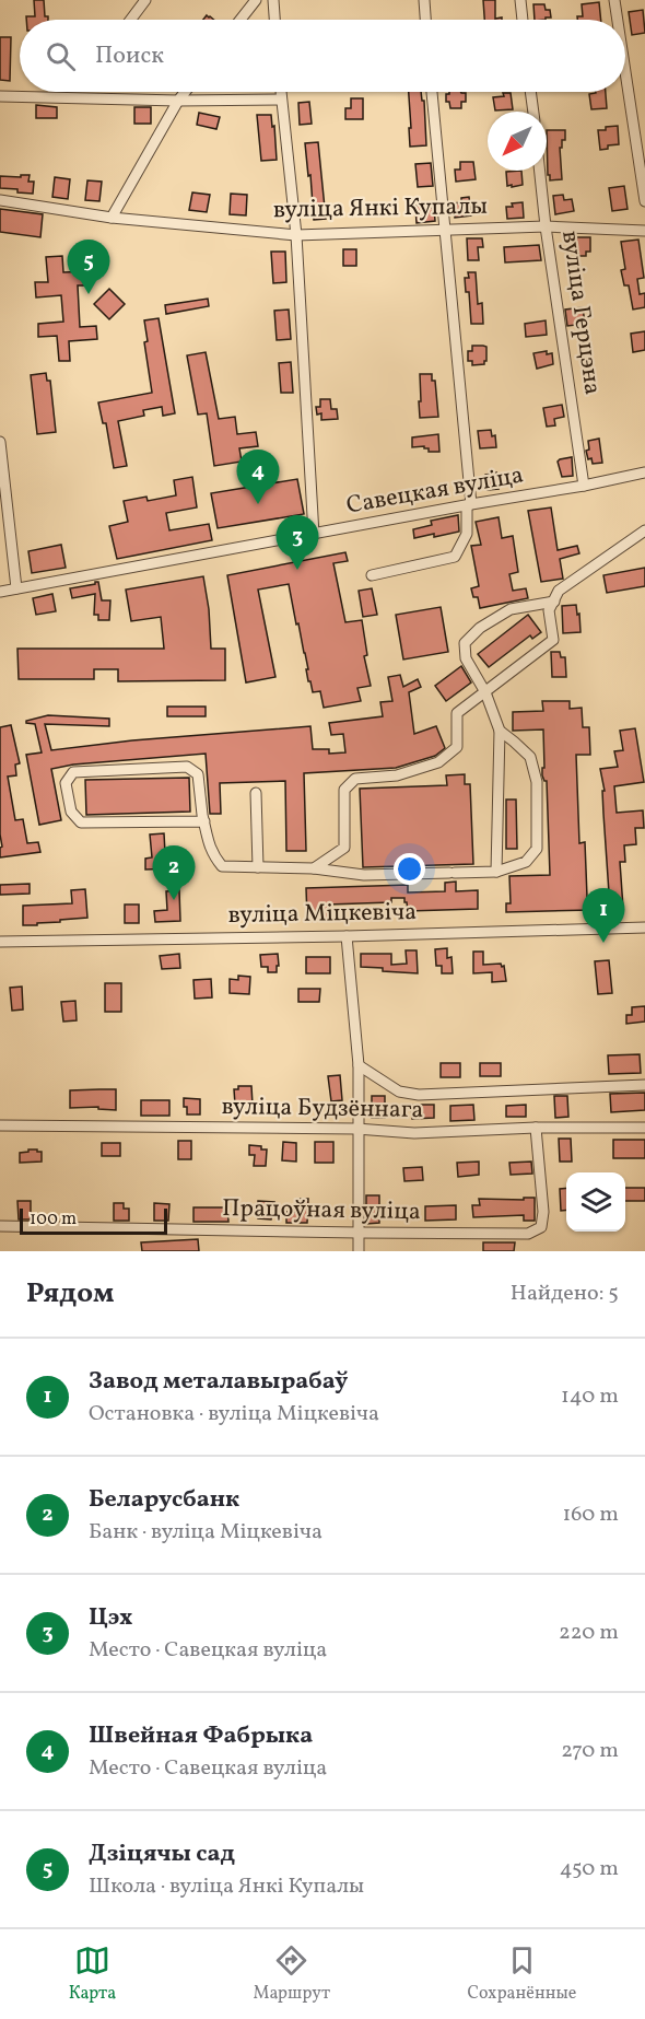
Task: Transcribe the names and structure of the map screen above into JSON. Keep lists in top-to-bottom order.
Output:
{
  "streets": {
    "street": [
      "вуліца Янкі Купалы",
      "вуліца Герцэна",
      "Савецкая вуліца",
      "вуліца Міцкевіча",
      "вуліца Будзённага",
      "Працоўная вуліца"
    ]
  },
  "crossings": [
    ["вуліца Янкі Купалы", "вуліца Герцэна"],
    ["вуліца Герцэна", "Савецкая вуліца"],
    ["вуліца Будзённага", "Працоўная вуліца"]
  ],
  "scale_bar": "100 m",
  "north": "bottom left",
  "page": {
    "search": "Поиск",
    "pins": [
      "5",
      "4",
      "3",
      "2",
      "1"
    ],
    "scale": "100 m",
    "heading": ["Рядом", "Найдено: 5"],
    "list": [
      {
        "mark": "1",
        "name": "Завод металавырабаў",
        "note": "Остановка · вуліца Міцкевіча",
        "value": "140 m"
      },
      {
        "mark": "2",
        "name": "Беларусбанк",
        "note": "Банк · вуліца Міцкевіча",
        "value": "160 m"
      },
      {
        "mark": "3",
        "name": "Цэх",
        "note": "Место · Савецкая вуліца",
        "value": "220 m"
      },
      {
        "mark": "4",
        "name": "Швейная Фабрыка",
        "note": "Место · Савецкая вуліца",
        "value": "270 m"
      },
      {
        "mark": "5",
        "name": "Дзіцячы сад",
        "note": "Школа · вуліца Янкі Купалы",
        "value": "450 m"
      }
    ],
    "nav": ["Карта", "Маршрут", "Сохранённые"]
  }
}
